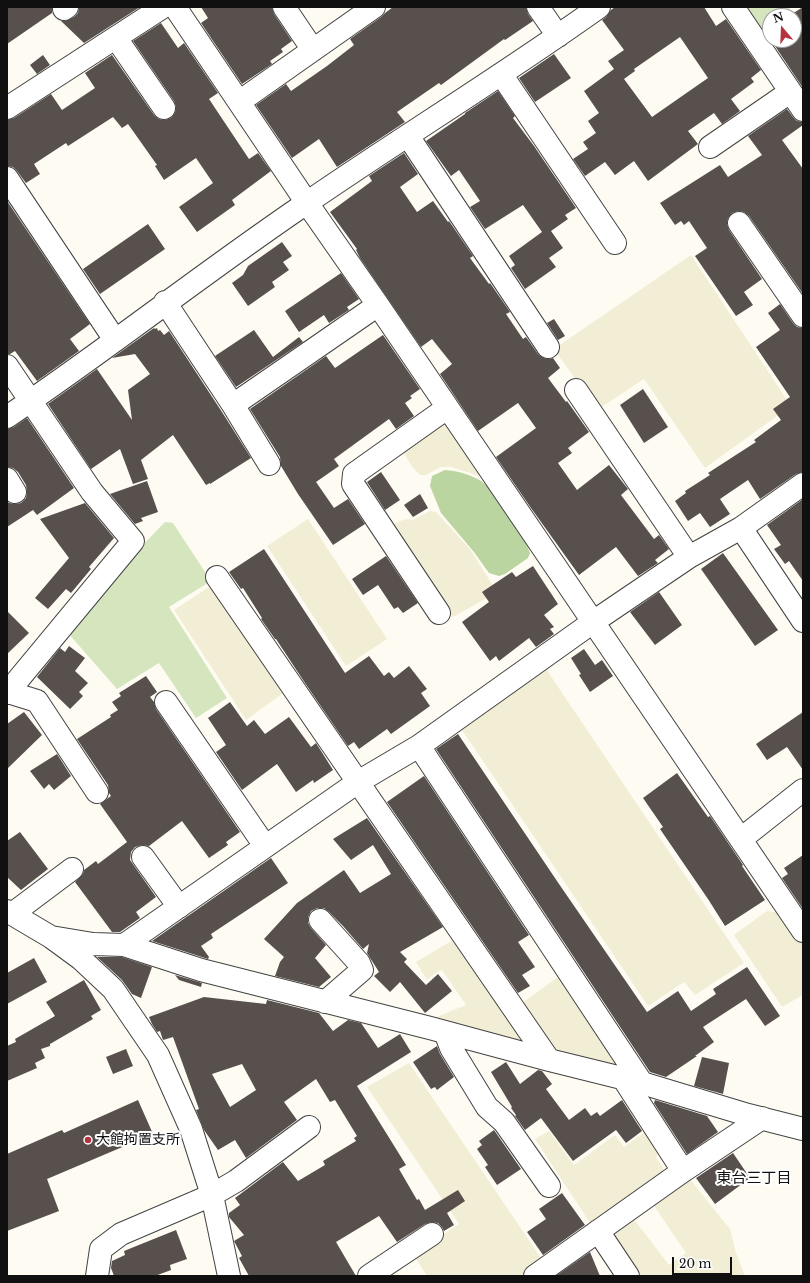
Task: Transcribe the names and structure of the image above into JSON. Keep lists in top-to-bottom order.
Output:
{
  "districts": ["東台三丁目"],
  "places": ["大館拘置支所"],
  "scale_bar": "20 m",
  "north": "top"
}
